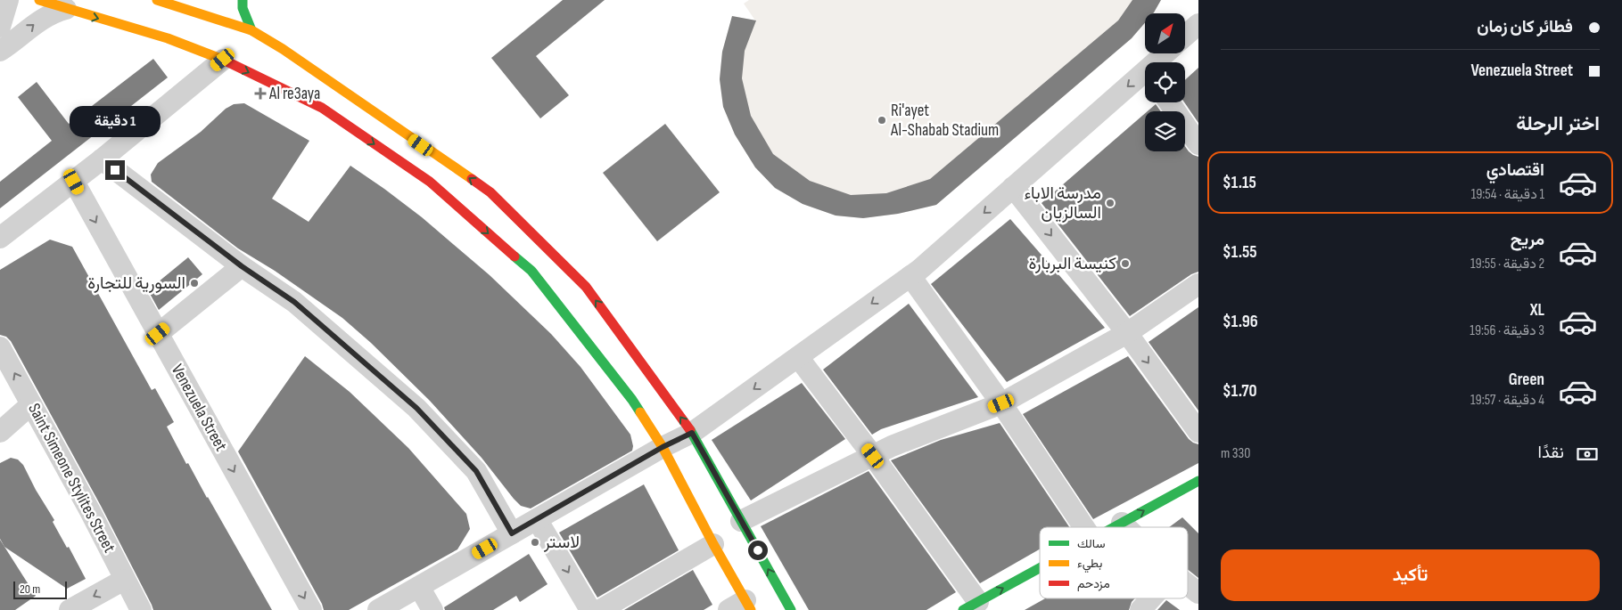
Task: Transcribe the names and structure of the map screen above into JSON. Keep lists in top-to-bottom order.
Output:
{
  "streets": {
    "street": ["Venezuela Street", "Saint Simeone Stylites Street"]
  },
  "places": {
    "health": ["Al re3aya"],
    "other": [
      "Ri'ayet Al-Shabab Stadium",
      "مدرسة الاباء السالزيان",
      "كنيسة البربارة",
      "السورية للتجارة",
      "لاستر"
    ]
  },
  "legend": ["سالك", "بطيء", "مزدحم"],
  "scale_bar": "20 m",
  "north": "top right",
  "page": {
    "banner": ["فطائر كان زمان", "Venezuela Street"],
    "heading": "اختر الرحلة",
    "bubble": "1 دقيقة",
    "list": [
      {
        "name": "اقتصادي",
        "note": "1 دقيقة · 19:54",
        "value": "$1.15"
      },
      {
        "name": "مريح",
        "note": "2 دقيقة · 19:55",
        "value": "$1.55"
      },
      {
        "name": "XL",
        "note": "3 دقيقة · 19:56",
        "value": "$1.96"
      },
      {
        "name": "Green",
        "note": "4 دقيقة · 19:57",
        "value": "$1.70"
      }
    ],
    "pay": ["نقدًا", "330 m"],
    "buttons": "تأكيد",
    "scale": "20 m"
  }
}
